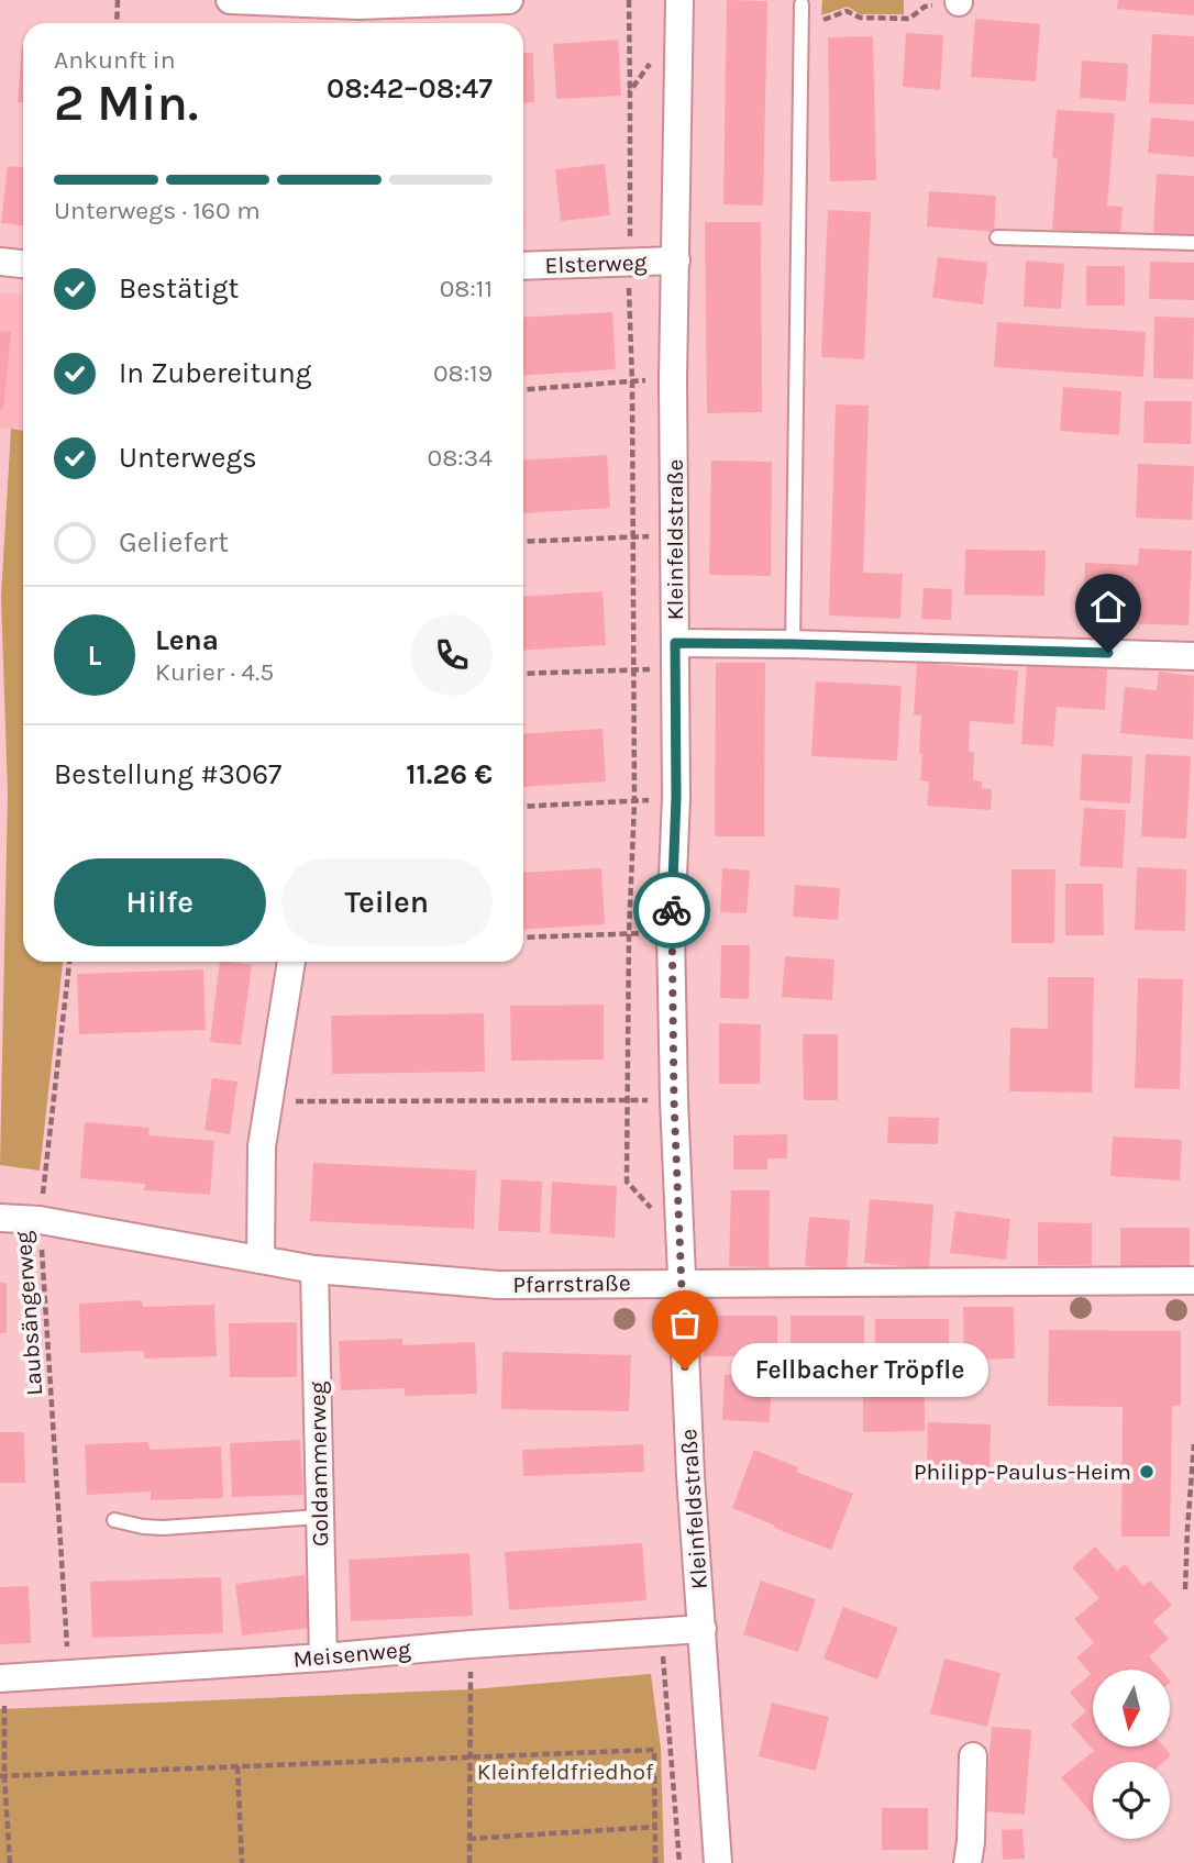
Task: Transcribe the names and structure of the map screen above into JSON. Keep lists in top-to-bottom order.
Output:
{
  "streets": {
    "street": [
      "Elsterweg",
      "Kleinfeldstraße",
      "Pfarrstraße",
      "Goldammerweg",
      "Meisenweg"
    ],
    "path": ["Laubsängerweg"]
  },
  "crossings": [
    ["Elsterweg", "Kleinfeldstraße"],
    ["Kleinfeldstraße", "Pfarrstraße"],
    ["Kleinfeldstraße", "Meisenweg"],
    ["Pfarrstraße", "Laubsängerweg"],
    ["Pfarrstraße", "Goldammerweg"],
    ["Laubsängerweg", "Meisenweg"],
    ["Goldammerweg", "Meisenweg"]
  ],
  "parks": ["Kleinfeldfriedhof"],
  "places": ["Fellbacher Tröpfle", "Philipp-Paulus-Heim"],
  "north": "bottom",
  "page": {
    "heading": ["2 Min.", "Ankunft in", "08:42–08:47"],
    "panel": [
      "Lena",
      "Kurier · 4.5",
      "Bestellung #3067",
      "11.26 €"
    ],
    "bar": "Unterwegs · 160 m",
    "list": [
      ["Bestätigt", "08:11"],
      ["In Zubereitung", "08:19"],
      ["Unterwegs", "08:34"],
      "Geliefert"
    ],
    "round": "L",
    "buttons": ["Hilfe", "Teilen"],
    "bubble": "Fellbacher Tröpfle"
  }
}
